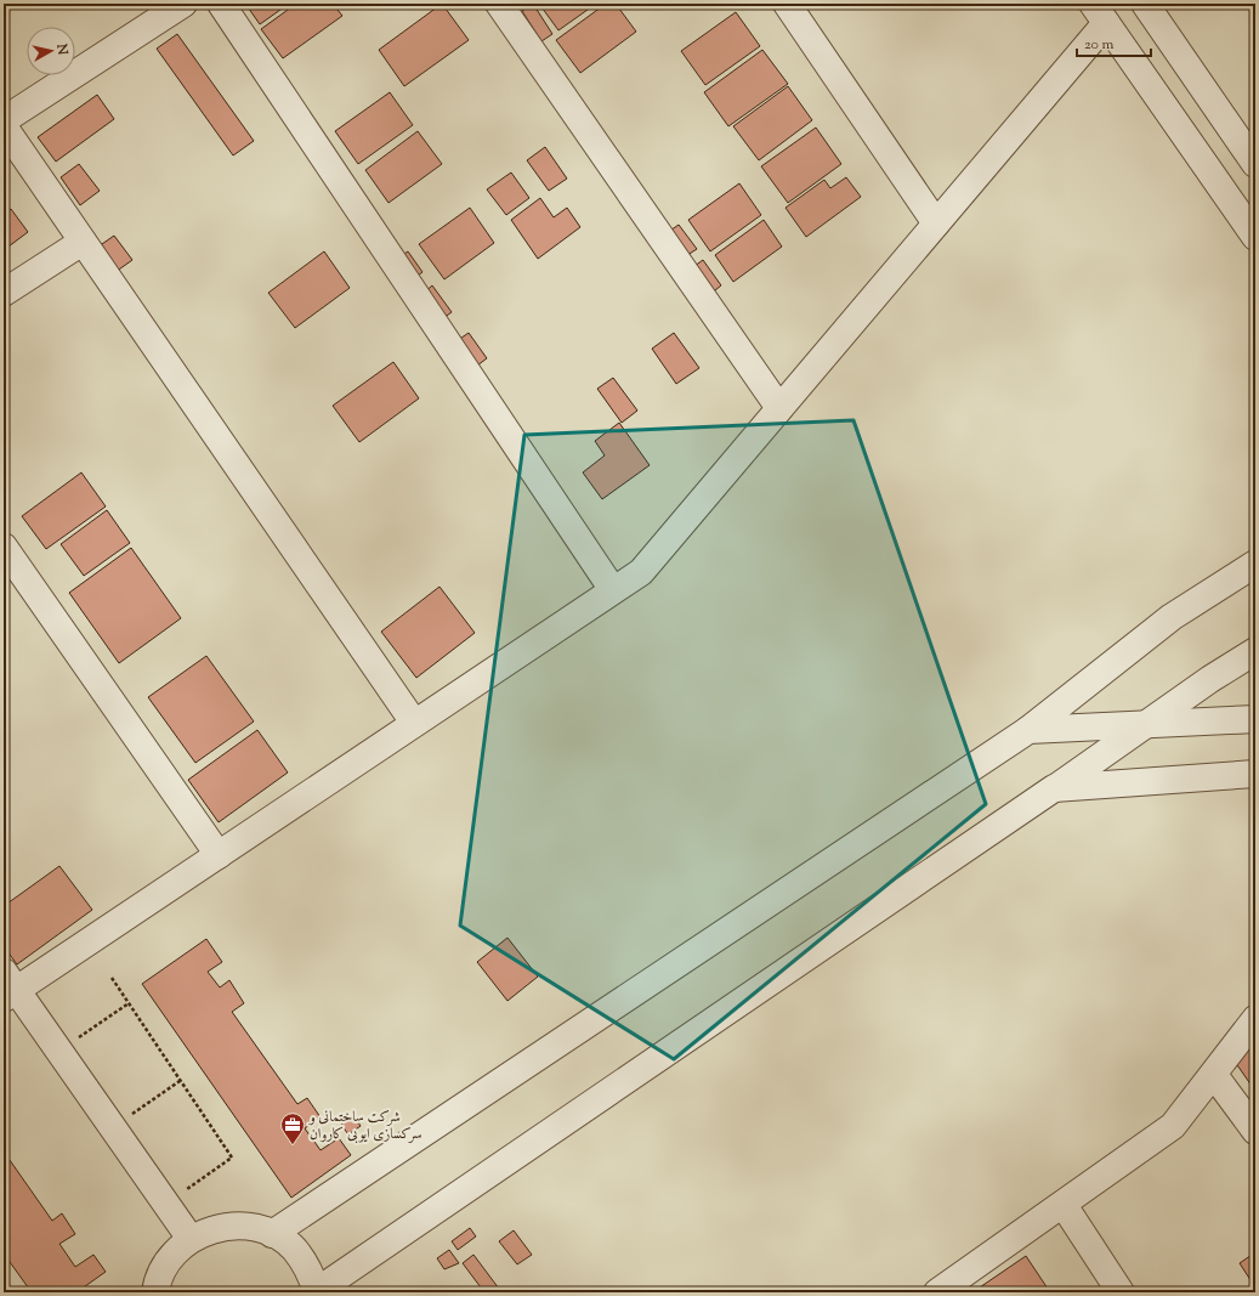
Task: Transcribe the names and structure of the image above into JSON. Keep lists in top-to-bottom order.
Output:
{
  "places": {
    "office": ["شرکت ساختمانی و سرکسازی ایوبی کاروان"]
  },
  "scale_bar": "20 m",
  "north": "right"
}
